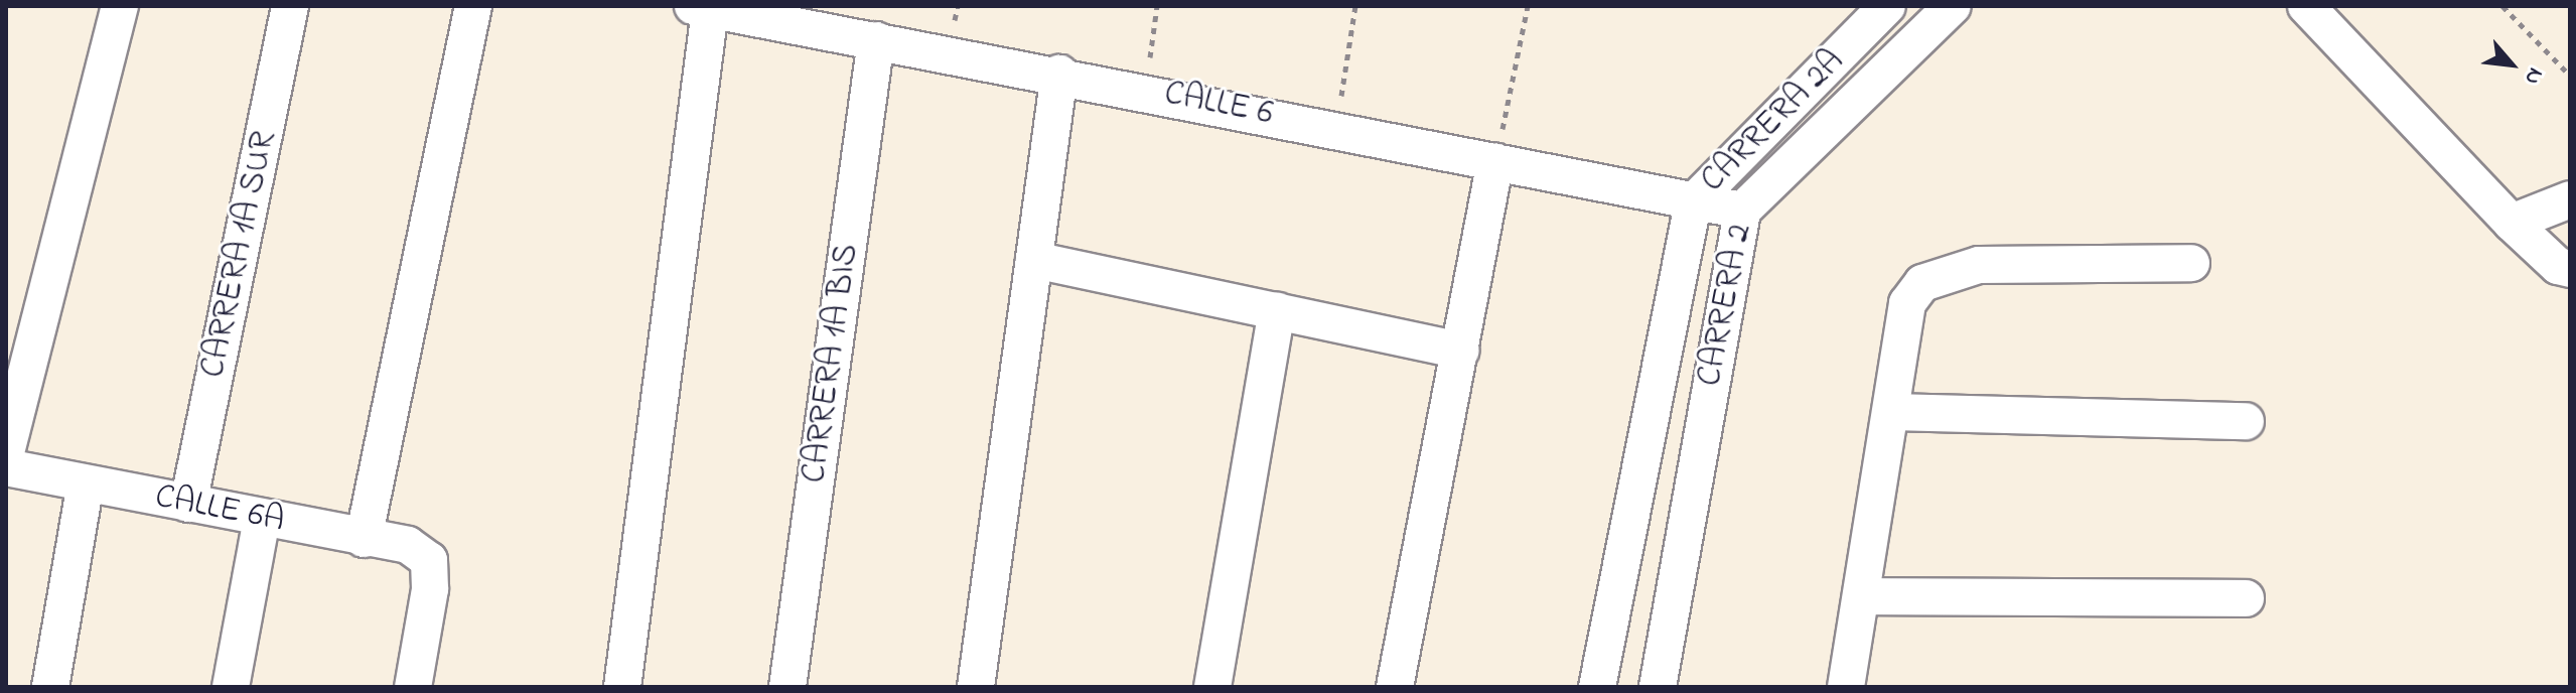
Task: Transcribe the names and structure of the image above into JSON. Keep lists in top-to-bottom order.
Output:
{
  "streets": {
    "street": [
      "CALLE 6",
      "CARRERA 2A",
      "CARRERA 1A SUR",
      "CARRERA 2",
      "CARRERA 1A BIS",
      "CALLE 6A"
    ]
  },
  "crossings": [
    ["CALLE 6", "CARRERA 2A"],
    ["CALLE 6", "CARRERA 2"],
    ["CALLE 6", "CARRERA 1A BIS"],
    ["CARRERA 2A", "CARRERA 2"],
    ["CARRERA 1A SUR", "CALLE 6A"]
  ],
  "north": "bottom right"
}
